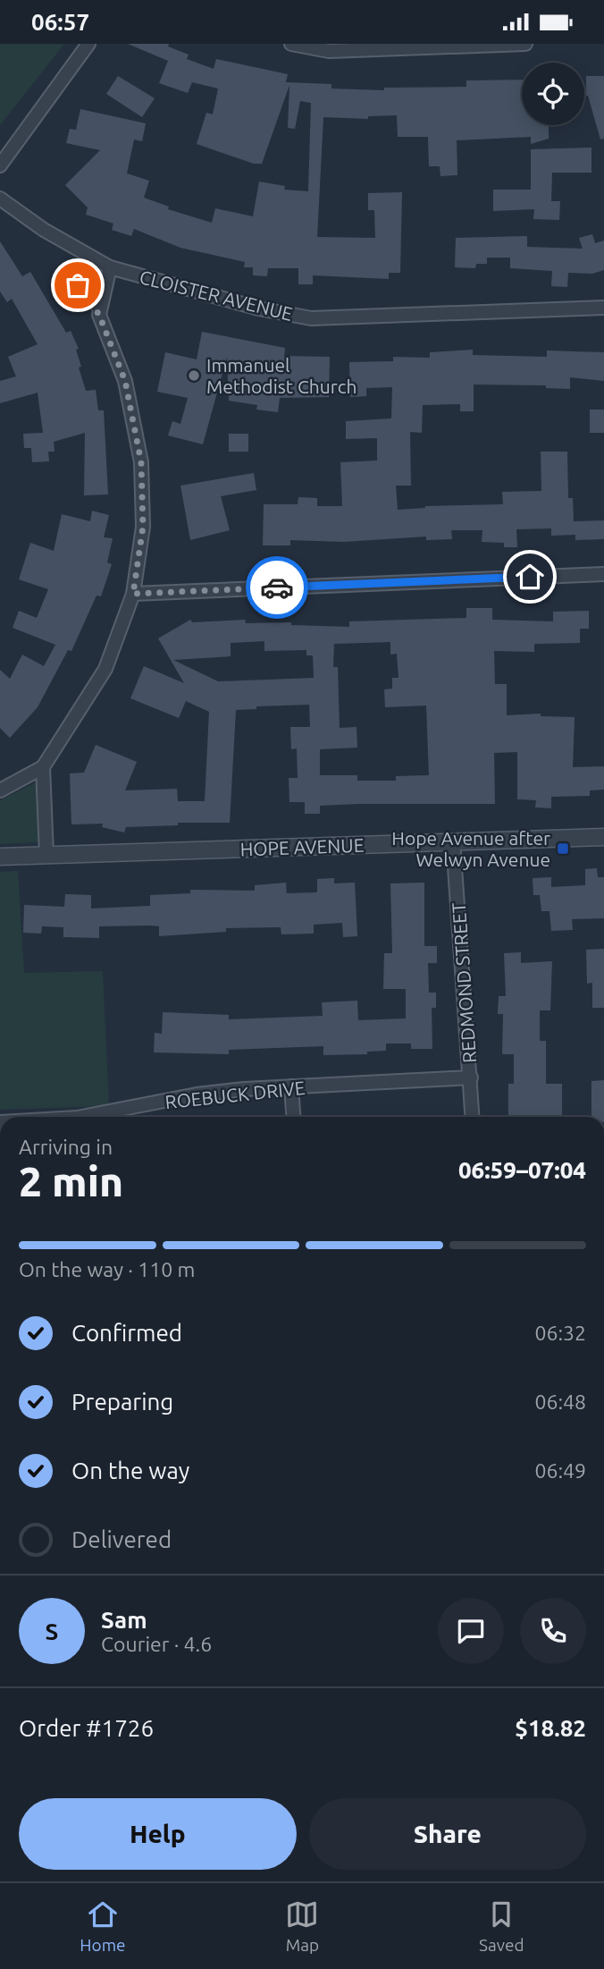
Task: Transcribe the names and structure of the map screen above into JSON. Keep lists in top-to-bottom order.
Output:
{
  "streets": {
    "street": [
      "CLOISTER AVENUE",
      "HOPE AVENUE",
      "REDMOND STREET",
      "ROEBUCK DRIVE"
    ]
  },
  "crossings": [
    ["HOPE AVENUE", "REDMOND STREET"],
    ["REDMOND STREET", "ROEBUCK DRIVE"]
  ],
  "places": {
    "other": ["Immanuel Methodist Church"],
    "transit": ["Hope Avenue after Welwyn Avenue"]
  },
  "page": {
    "status": "06:57",
    "heading": ["2 min", "Arriving in", "06:59–07:04"],
    "panel": [
      "Sam",
      "Courier · 4.6",
      "Order #1726",
      "$18.82"
    ],
    "bar": "On the way · 110 m",
    "list": [
      ["Confirmed", "06:32"],
      ["Preparing", "06:48"],
      ["On the way", "06:49"],
      "Delivered"
    ],
    "round": "S",
    "buttons": ["Help", "Share"],
    "tabs": ["Home", "Map", "Saved"]
  }
}
